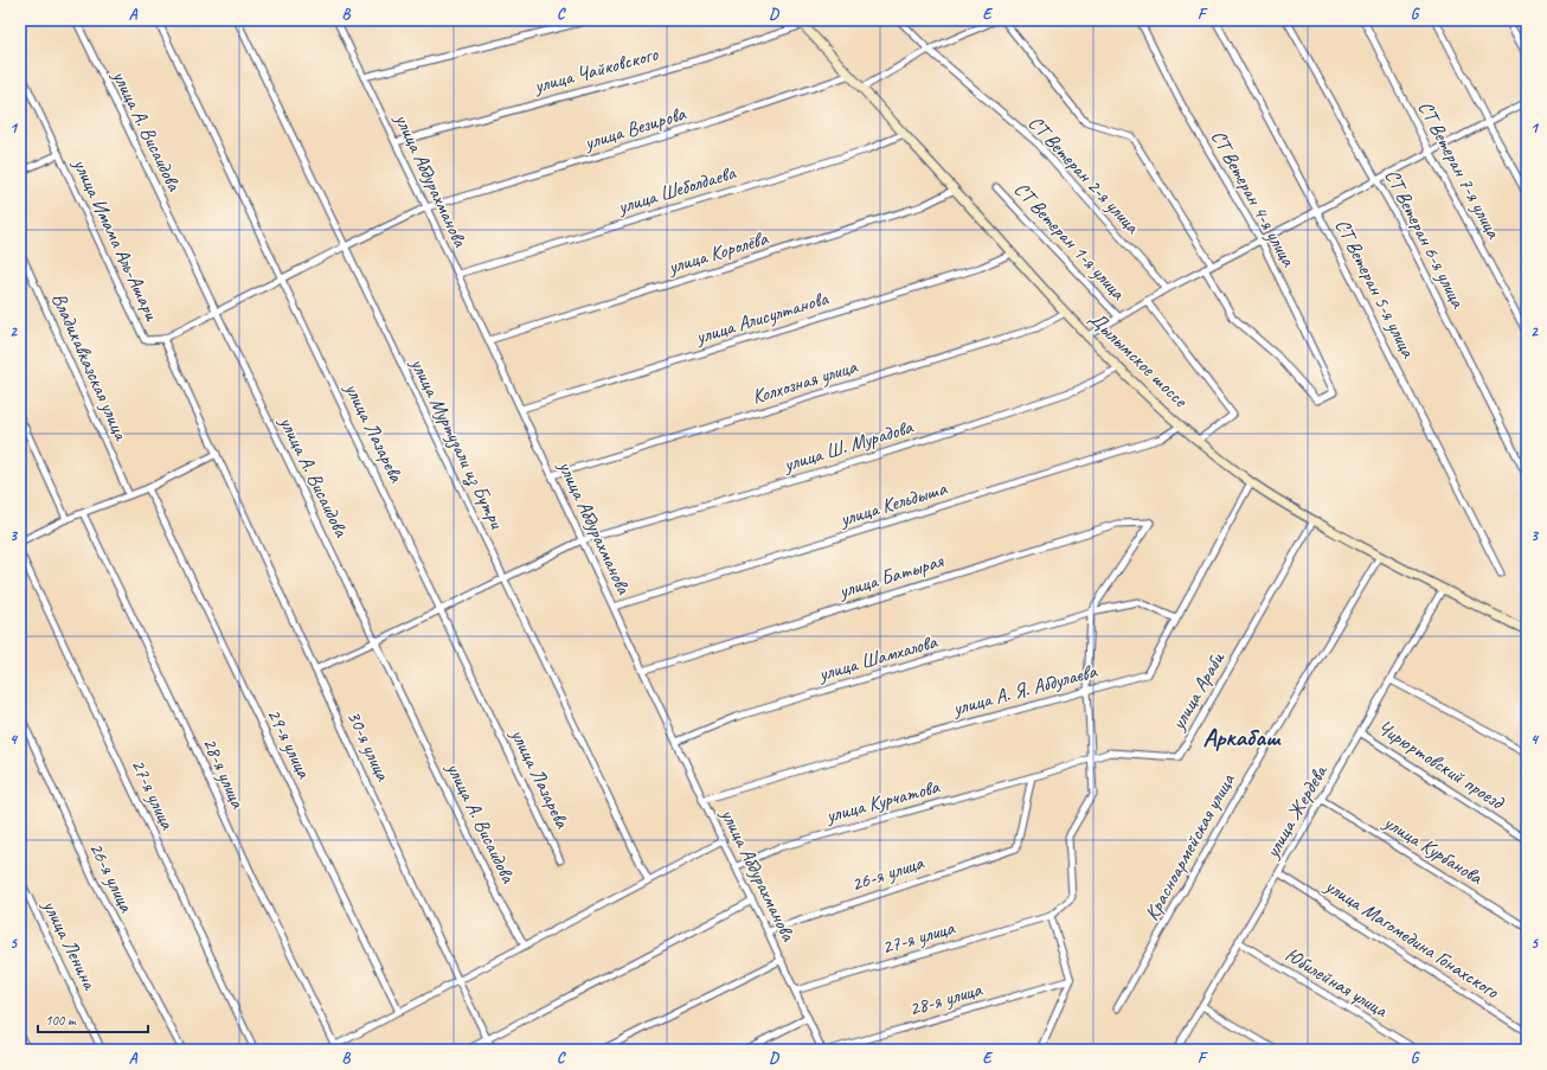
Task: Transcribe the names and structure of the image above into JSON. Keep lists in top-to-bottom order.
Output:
{
  "streets": {
    "main road": ["Дылымское шоссе"],
    "street": [
      "улица Чайковского",
      "улица Везирова",
      "улица А. Висаидова",
      "СТ Ветеран 7-я улица",
      "СТ Ветеран 2-я улица",
      "улица Абдурахманова",
      "улица Шеболдаева",
      "СТ Ветеран 4-я улица",
      "СТ Ветеран 6-я улица",
      "улица Имама Аль-Ашари",
      "СТ Ветеран 1-я улица",
      "улица Королёва",
      "СТ Ветеран 5-я улица",
      "улица Алисултанова",
      "Владикавказская улица",
      "Колхозная улица",
      "улица Лазарева",
      "улица Муртузали из Бутри",
      "улица Ш. Мурадова",
      "улица Кельдыша",
      "улица Батырая",
      "улица Шамхалова",
      "улица А. Я. Абдулаева",
      "улица Араби",
      "29-я улица",
      "30-я улица",
      "Чирюртовский проезд",
      "28-я улица",
      "27-я улица",
      "улица Курчатова",
      "улица Жердева",
      "Красноармейская улица",
      "улица Курбанова",
      "26-я улица",
      "улица Магомедина Гонахского",
      "улица Ленина",
      "Юбилейная улица"
    ]
  },
  "crossings": [
    ["улица Чайковского", "улица Абдурахманова"],
    ["улица Чайковского", "Дылымское шоссе"],
    ["улица Везирова", "улица А. Висаидова"],
    ["улица Везирова", "улица Абдурахманова"],
    ["улица Везирова", "улица Имама Аль-Ашари"],
    ["улица Везирова", "Дылымское шоссе"],
    ["улица Везирова", "улица Лазарева"],
    ["улица Везирова", "улица Муртузали из Бутри"],
    ["улица А. Висаидова", "улица Ш. Мурадова"],
    ["улица Абдурахманова", "улица Шеболдаева"],
    ["улица Абдурахманова", "улица Королёва"],
    ["улица Абдурахманова", "улица Алисултанова"],
    ["улица Абдурахманова", "Колхозная улица"],
    ["улица Абдурахманова", "улица Ш. Мурадова"],
    ["улица Абдурахманова", "улица Кельдыша"],
    ["улица Абдурахманова", "улица Батырая"],
    ["улица Абдурахманова", "улица Шамхалова"],
    ["улица Абдурахманова", "улица А. Я. Абдулаева"],
    ["улица Абдурахманова", "27-я улица"],
    ["улица Абдурахманова", "улица Курчатова"],
    ["улица Абдурахманова", "26-я улица"],
    ["улица Шеболдаева", "Дылымское шоссе"],
    ["улица Имама Аль-Ашари", "30-я улица"],
    ["СТ Ветеран 1-я улица", "Дылымское шоссе"],
    ["улица Королёва", "Дылымское шоссе"],
    ["улица Алисултанова", "Дылымское шоссе"],
    ["Дылымское шоссе", "Колхозная улица"],
    ["Дылымское шоссе", "улица Ш. Мурадова"],
    ["Дылымское шоссе", "улица Кельдыша"],
    ["Дылымское шоссе", "улица А. Я. Абдулаева"],
    ["Дылымское шоссе", "улица Араби"],
    ["Дылымское шоссе", "улица Жердева"],
    ["Дылымское шоссе", "Красноармейская улица"],
    ["улица Лазарева", "улица Ш. Мурадова"],
    ["улица Муртузали из Бутри", "улица Ш. Мурадова"],
    ["улица Ш. Мурадова", "30-я улица"],
    ["улица Батырая", "улица Шамхалова"],
    ["улица Шамхалова", "улица А. Я. Абдулаева"],
    ["улица Араби", "улица Курчатова"],
    ["Чирюртовский проезд", "улица Жердева"],
    ["улица Курчатова", "26-я улица"],
    ["улица Жердева", "улица Курбанова"],
    ["улица Жердева", "улица Магомедина Гонахского"],
    ["улица Жердева", "Юбилейная улица"]
  ],
  "districts": ["Аркабаш"],
  "scale_bar": "100 m",
  "grid": {
    "columns": [
      "A",
      "B",
      "C",
      "D",
      "E",
      "F",
      "G"
    ],
    "rows": [
      "1",
      "2",
      "3",
      "4",
      "5"
    ]
  }
}
